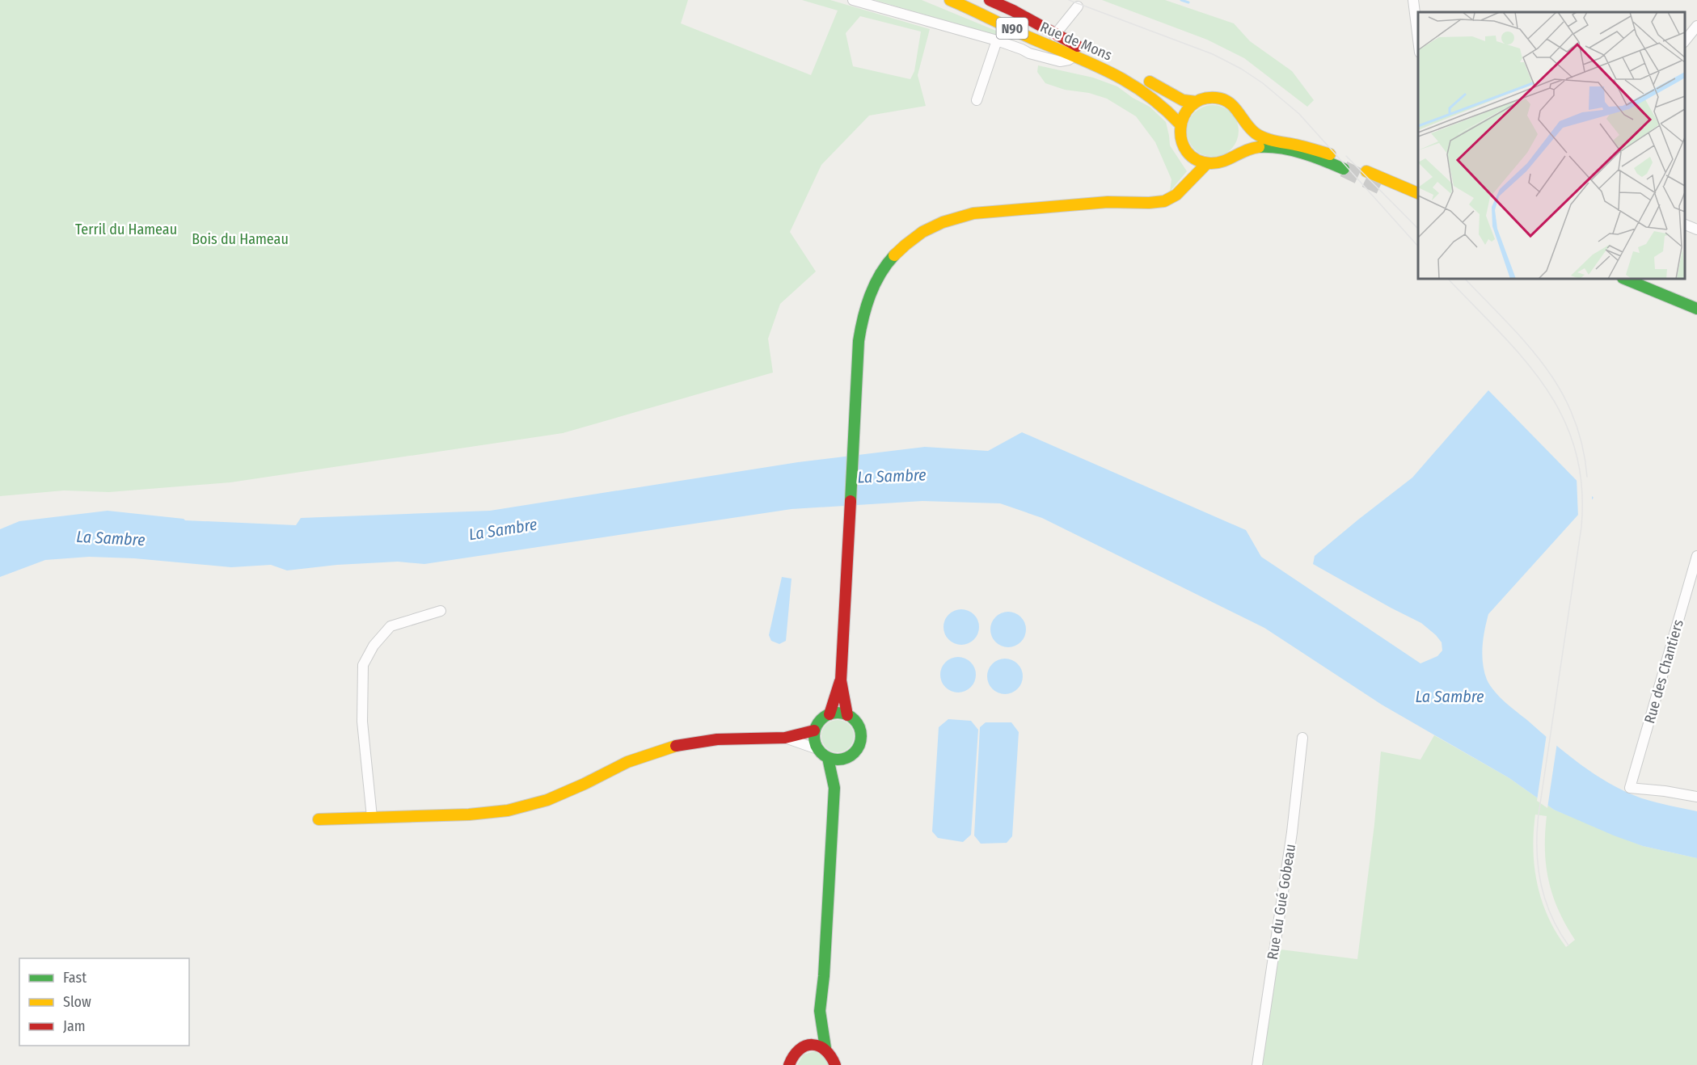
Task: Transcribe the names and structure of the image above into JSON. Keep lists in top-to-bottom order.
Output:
{
  "streets": {
    "main road": ["N90", "Rue de Mons"],
    "street": ["Rue des Chantiers", "Rue du Gué Gobeau"]
  },
  "water": ["La Sambre"],
  "parks": ["Terril du Hameau", "Bois du Hameau"],
  "legend": ["Fast", "Slow", "Jam"]
}
